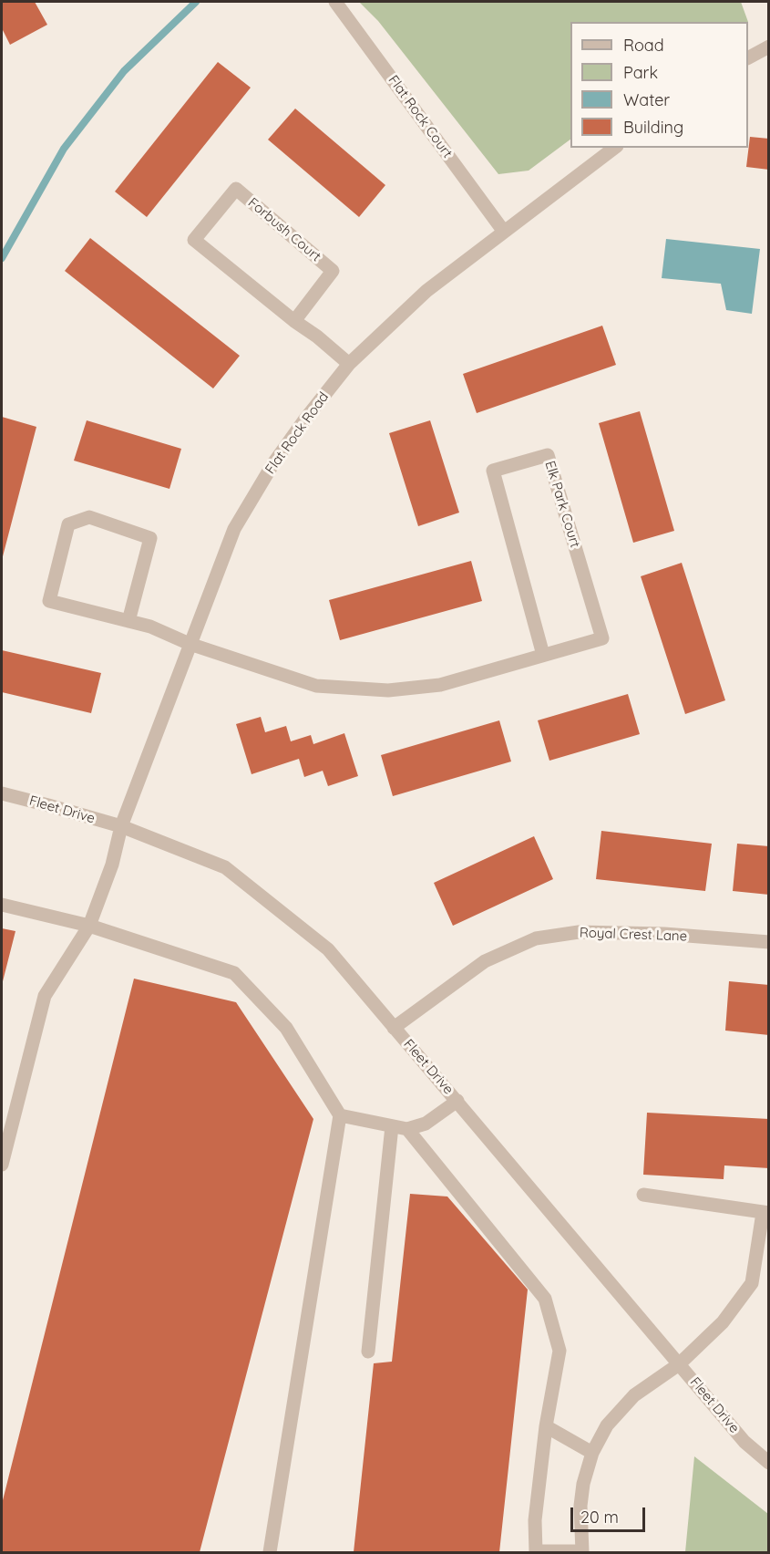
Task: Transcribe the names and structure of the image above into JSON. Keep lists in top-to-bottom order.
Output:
{
  "streets": {
    "street": [
      "Flat Rock Court",
      "Forbush Court",
      "Flat Rock Road",
      "Elk Park Court",
      "Fleet Drive",
      "Royal Crest Lane"
    ]
  },
  "crossings": [
    ["Flat Rock Court", "Flat Rock Road"],
    ["Forbush Court", "Flat Rock Road"],
    ["Flat Rock Road", "Elk Park Court"],
    ["Flat Rock Road", "Fleet Drive"],
    ["Fleet Drive", "Royal Crest Lane"]
  ],
  "legend": [
    "Road",
    "Park",
    "Water",
    "Building"
  ],
  "scale_bar": "20 m"
}
